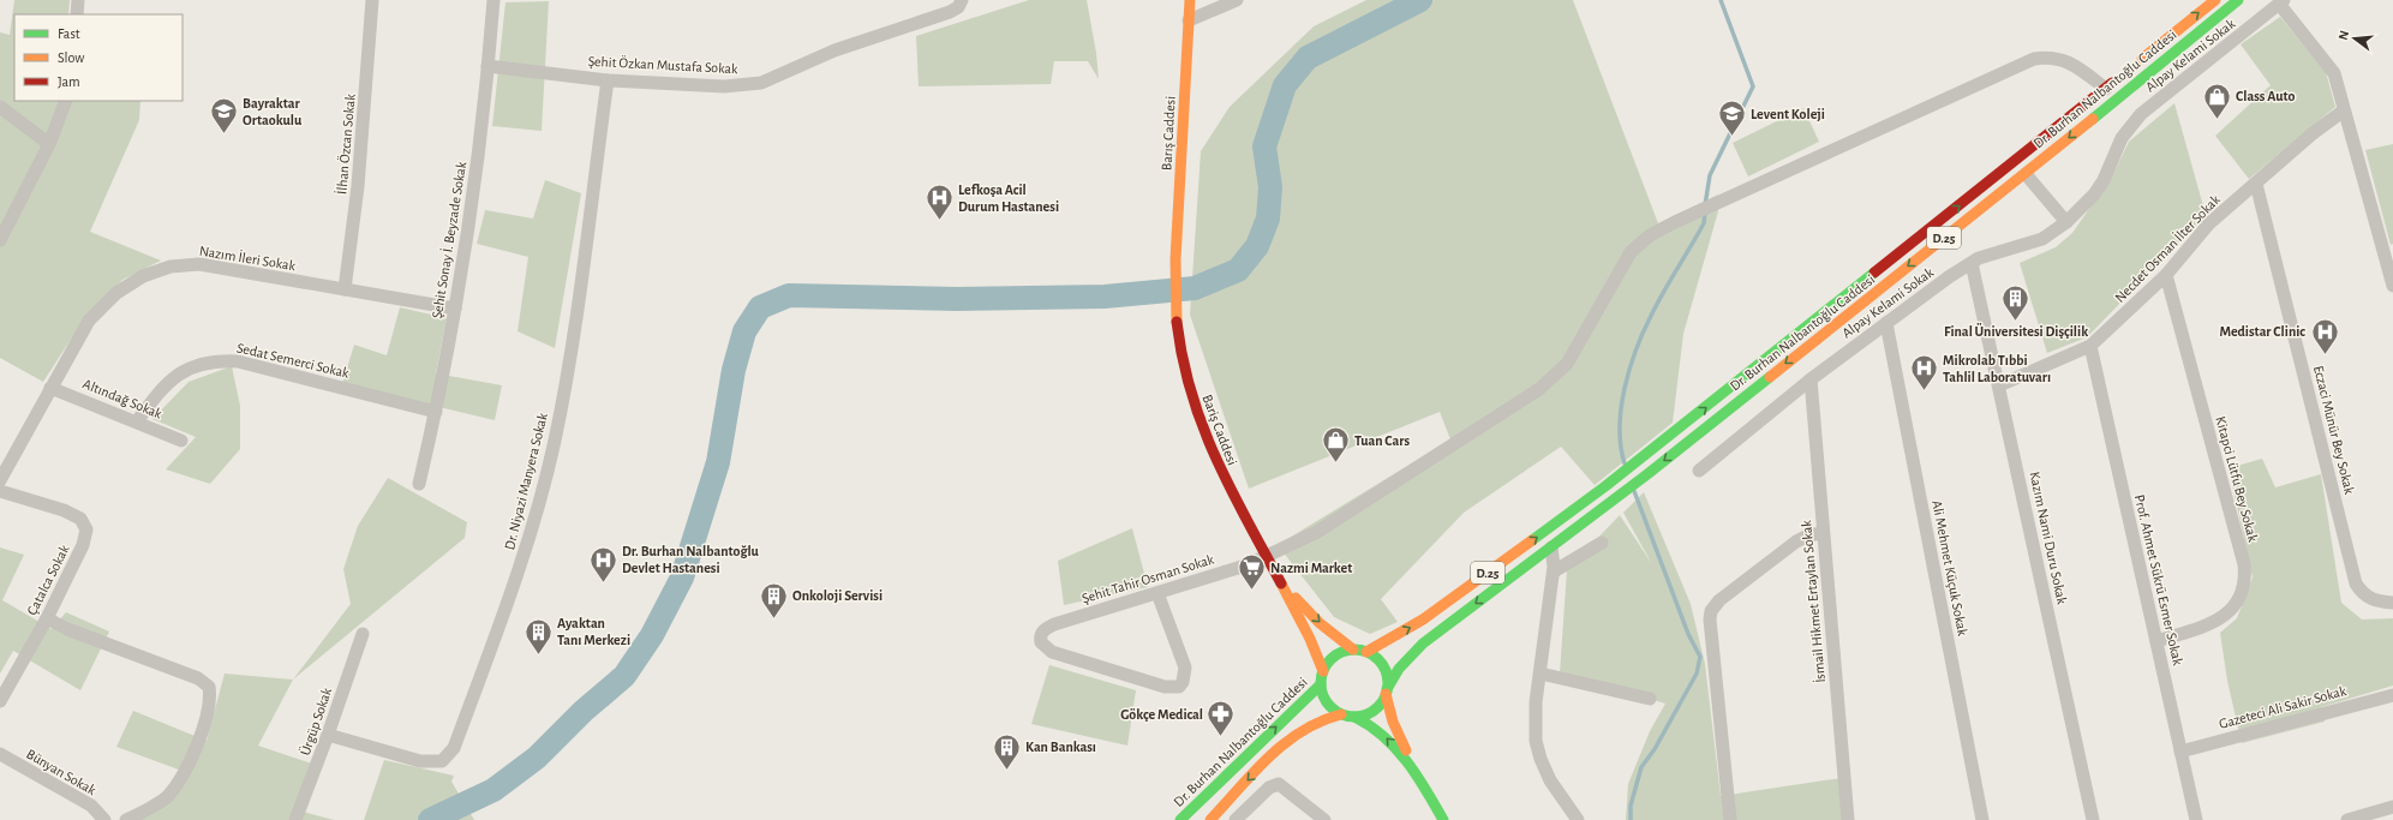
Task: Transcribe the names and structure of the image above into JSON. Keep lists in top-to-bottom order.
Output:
{
  "streets": {
    "main road": [
      "Dr. Burhan Nalbantoğlu Caddesi",
      "Barış Caddesi",
      "D.25",
      "Bariş Caddesi"
    ],
    "street": [
      "Alpay Kelami Sokak",
      "Şehit Özkan Mustafa Sokak",
      "İlhan Özcan Sokak",
      "Şehit Sonay İ. Beyzade Sokak",
      "Necdet Osman İlter Sokak",
      "Nazım İleri Sokak",
      "Sedat Semerci Sokak",
      "Altındağ Sokak",
      "Eczaci Münür Bey Sokak",
      "Kitapci Lütfu Bey Sokak",
      "Dr. Niyazi Manyera Sokak",
      "Kazım Nami Duru Sokak",
      "Ali Mehmet Küçuk Sokak",
      "Şehit Tahir Osman Sokak",
      "Çatalca Sokak",
      "Prof. Ahmet Sükrü Esmer Sokak",
      "İsmail Hikmet Ertaylan Sokak",
      "Gazeteci Ali Sakir Sokak",
      "Ürgüp Sokak",
      "Bünyan Sokak"
    ]
  },
  "crossings": [
    ["Alpay Kelami Sokak", "Kazım Nami Duru Sokak"],
    ["Alpay Kelami Sokak", "Ali Mehmet Küçuk Sokak"],
    ["Alpay Kelami Sokak", "İsmail Hikmet Ertaylan Sokak"],
    ["Şehit Özkan Mustafa Sokak", "Şehit Sonay İ. Beyzade Sokak"],
    ["Şehit Özkan Mustafa Sokak", "Dr. Niyazi Manyera Sokak"],
    ["Dr. Burhan Nalbantoğlu Caddesi", "D.25"],
    ["Dr. Burhan Nalbantoğlu Caddesi", "Bariş Caddesi"],
    ["Dr. Burhan Nalbantoğlu Caddesi", "Şehit Tahir Osman Sokak"],
    ["Barış Caddesi", "Bariş Caddesi"],
    ["İlhan Özcan Sokak", "Nazım İleri Sokak"],
    ["D.25", "Bariş Caddesi"],
    ["Şehit Sonay İ. Beyzade Sokak", "Nazım İleri Sokak"],
    ["Şehit Sonay İ. Beyzade Sokak", "Sedat Semerci Sokak"],
    ["Necdet Osman İlter Sokak", "Eczaci Münür Bey Sokak"],
    ["Necdet Osman İlter Sokak", "Kitapci Lütfu Bey Sokak"],
    ["Necdet Osman İlter Sokak", "Kazım Nami Duru Sokak"],
    ["Necdet Osman İlter Sokak", "Prof. Ahmet Sükrü Esmer Sokak"],
    ["Nazım İleri Sokak", "Altındağ Sokak"],
    ["Sedat Semerci Sokak", "Altındağ Sokak"],
    ["Bariş Caddesi", "Şehit Tahir Osman Sokak"],
    ["Kitapci Lütfu Bey Sokak", "Prof. Ahmet Sükrü Esmer Sokak"],
    ["Dr. Niyazi Manyera Sokak", "Ürgüp Sokak"],
    ["Prof. Ahmet Sükrü Esmer Sokak", "Gazeteci Ali Sakir Sokak"]
  ],
  "places": {
    "shop": ["Class Auto", "Tuan Cars"],
    "school or university": ["Bayraktar Ortaokulu", "Levent Koleji"],
    "hospital": [
      "Lefkoşa Acil Durum Hastanesi",
      "Medistar Clinic",
      "Mikrolab Tıbbi Tahlil Laboratuvarı",
      "Dr. Burhan Nalbantoğlu Devlet Hastanesi"
    ],
    "building": [
      "Final Üniversitesi Dişçilik",
      "Onkoloji Servisi",
      "Ayaktan Tanı Merkezi",
      "Kan Bankası"
    ],
    "supermarket": ["Nazmi Market"],
    "pharmacy": ["Gökçe Medical"]
  },
  "legend": ["Fast", "Slow", "Jam"],
  "north": "left"
}
